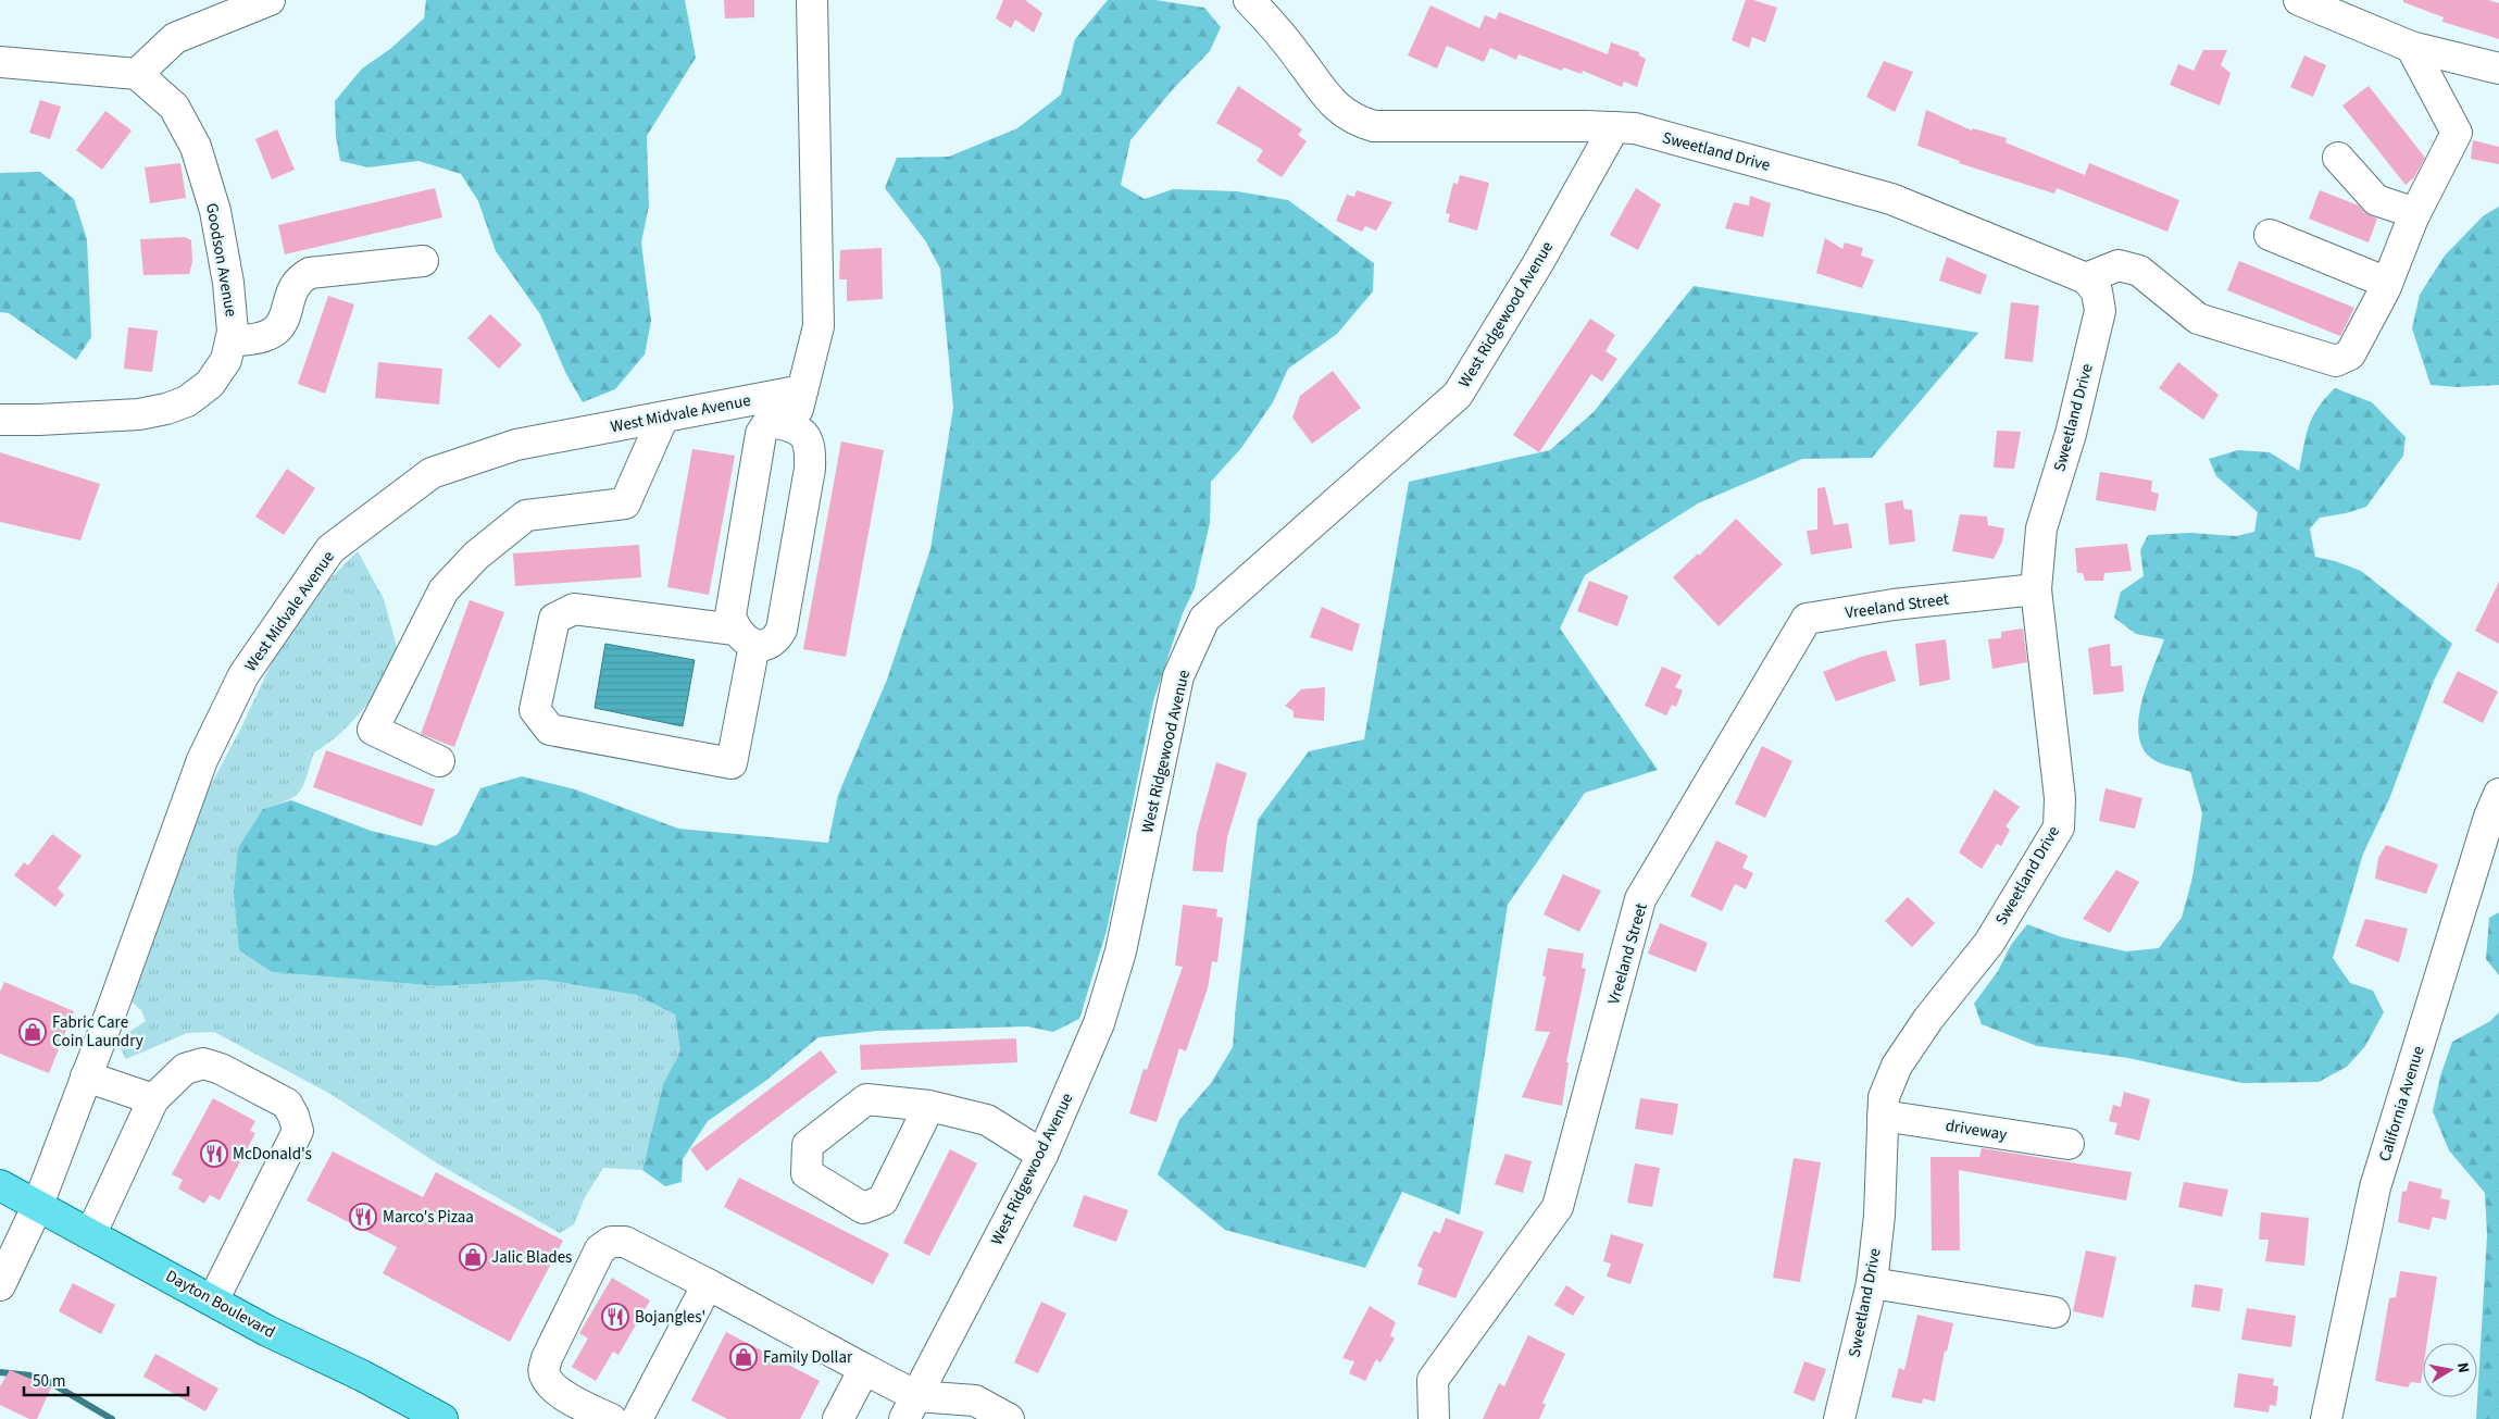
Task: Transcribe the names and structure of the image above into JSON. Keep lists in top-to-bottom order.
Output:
{
  "streets": {
    "main road": ["Dayton Boulevard"],
    "street": [
      "Sweetland Drive",
      "Goodson Avenue",
      "West Ridgewood Avenue",
      "West Midvale Avenue",
      "Vreeland Street",
      "California Avenue",
      "driveway"
    ]
  },
  "crossings": [
    ["Sweetland Drive", "West Ridgewood Avenue"],
    ["Sweetland Drive", "Vreeland Street"],
    ["Sweetland Drive", "driveway"],
    ["West Midvale Avenue", "Dayton Boulevard"]
  ],
  "places": {
    "shop": ["Fabric Care Coin Laundry", "Jalic Blades", "Family Dollar"],
    "restaurant": ["McDonald's", "Marco's Pizaa", "Bojangles'"]
  },
  "scale_bar": "50 m",
  "north": "right"
}
